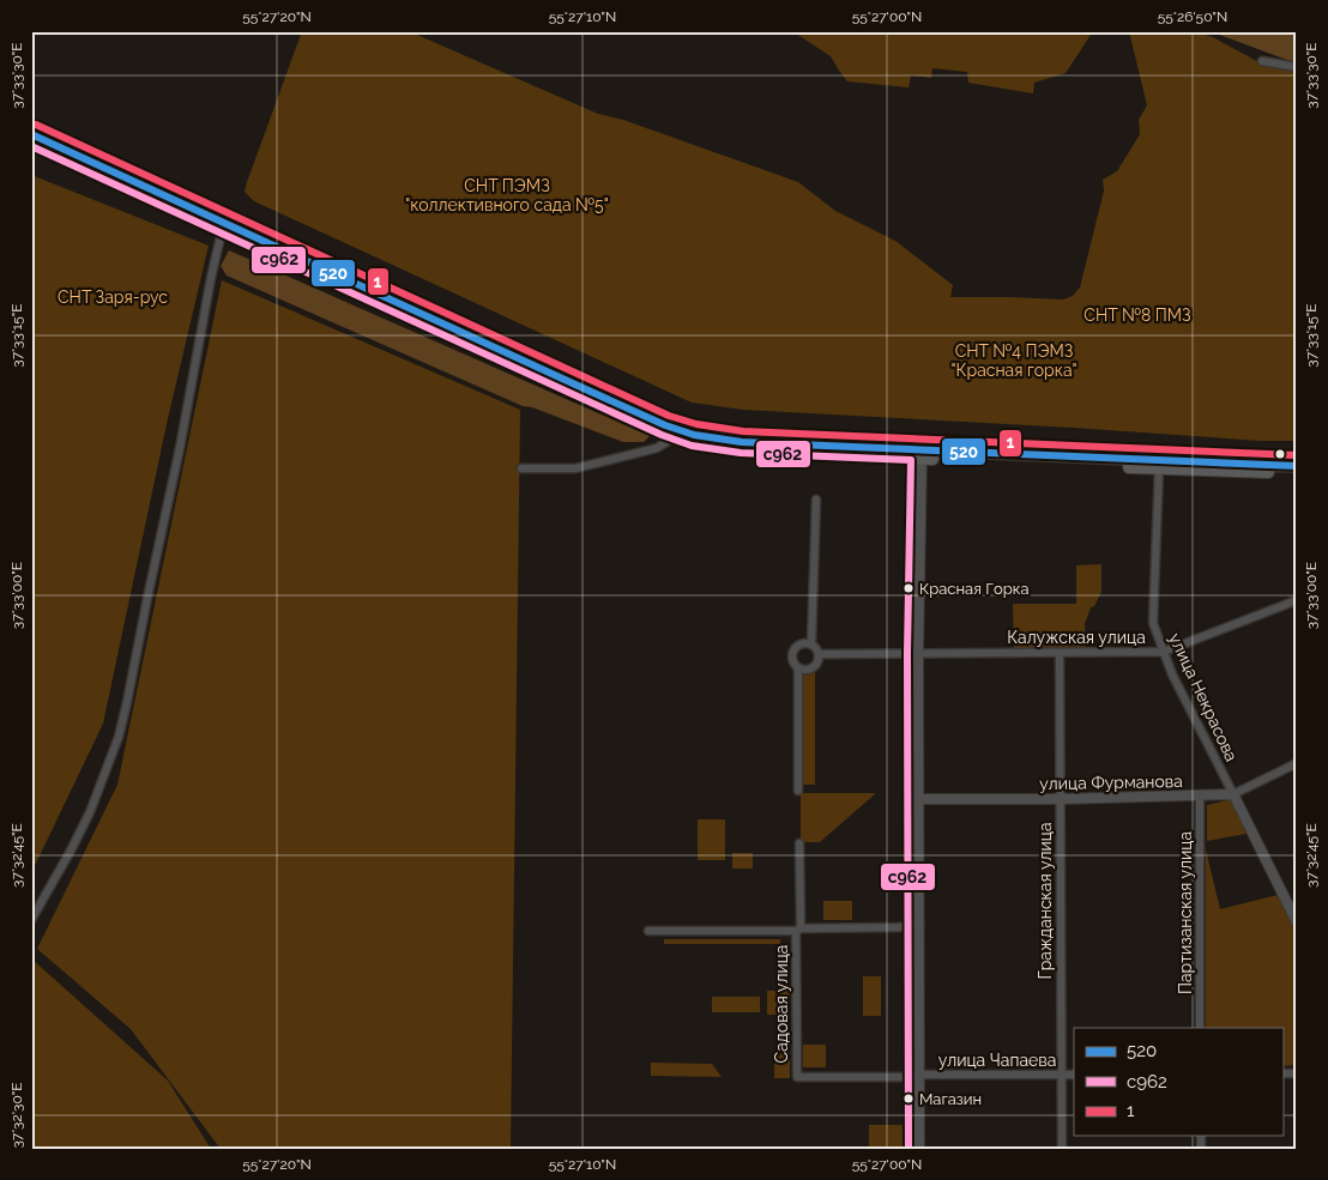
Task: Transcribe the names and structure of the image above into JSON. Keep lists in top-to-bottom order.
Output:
{
  "streets": {
    "street": [
      "Калужская улица",
      "улица Некрасова",
      "улица Фурманова",
      "Гражданская улица",
      "Партизанская улица",
      "Садовая улица",
      "улица Чапаева"
    ]
  },
  "crossings": [
    ["Калужская улица", "улица Некрасова"],
    ["Калужская улица", "Гражданская улица"],
    ["улица Некрасова", "улица Фурманова"],
    ["улица Фурманова", "Гражданская улица"],
    ["улица Фурманова", "Партизанская улица"],
    ["Гражданская улица", "улица Чапаева"],
    ["Садовая улица", "улица Чапаева"]
  ],
  "parks": [
    "СНТ ПЭМЗ \"коллективного сада №5\"",
    "СНТ Заря-рус",
    "СНТ №8 ПМЗ",
    "СНТ №4 ПЭМЗ \"Красная горка\""
  ],
  "places": ["Красная Горка", "Магазин"],
  "lines": ["transit line 1", "transit line 520", "transit line с962"],
  "legend": ["520", "с962", "1"],
  "coordinates": [
    "55°27'20\"N",
    "55°27'10\"N",
    "55°27'00\"N",
    "55°26'50\"N",
    "37°33'30\"E",
    "37°33'15\"E",
    "37°33'00\"E",
    "37°32'45\"E",
    "37°32'30\"E"
  ]
}
